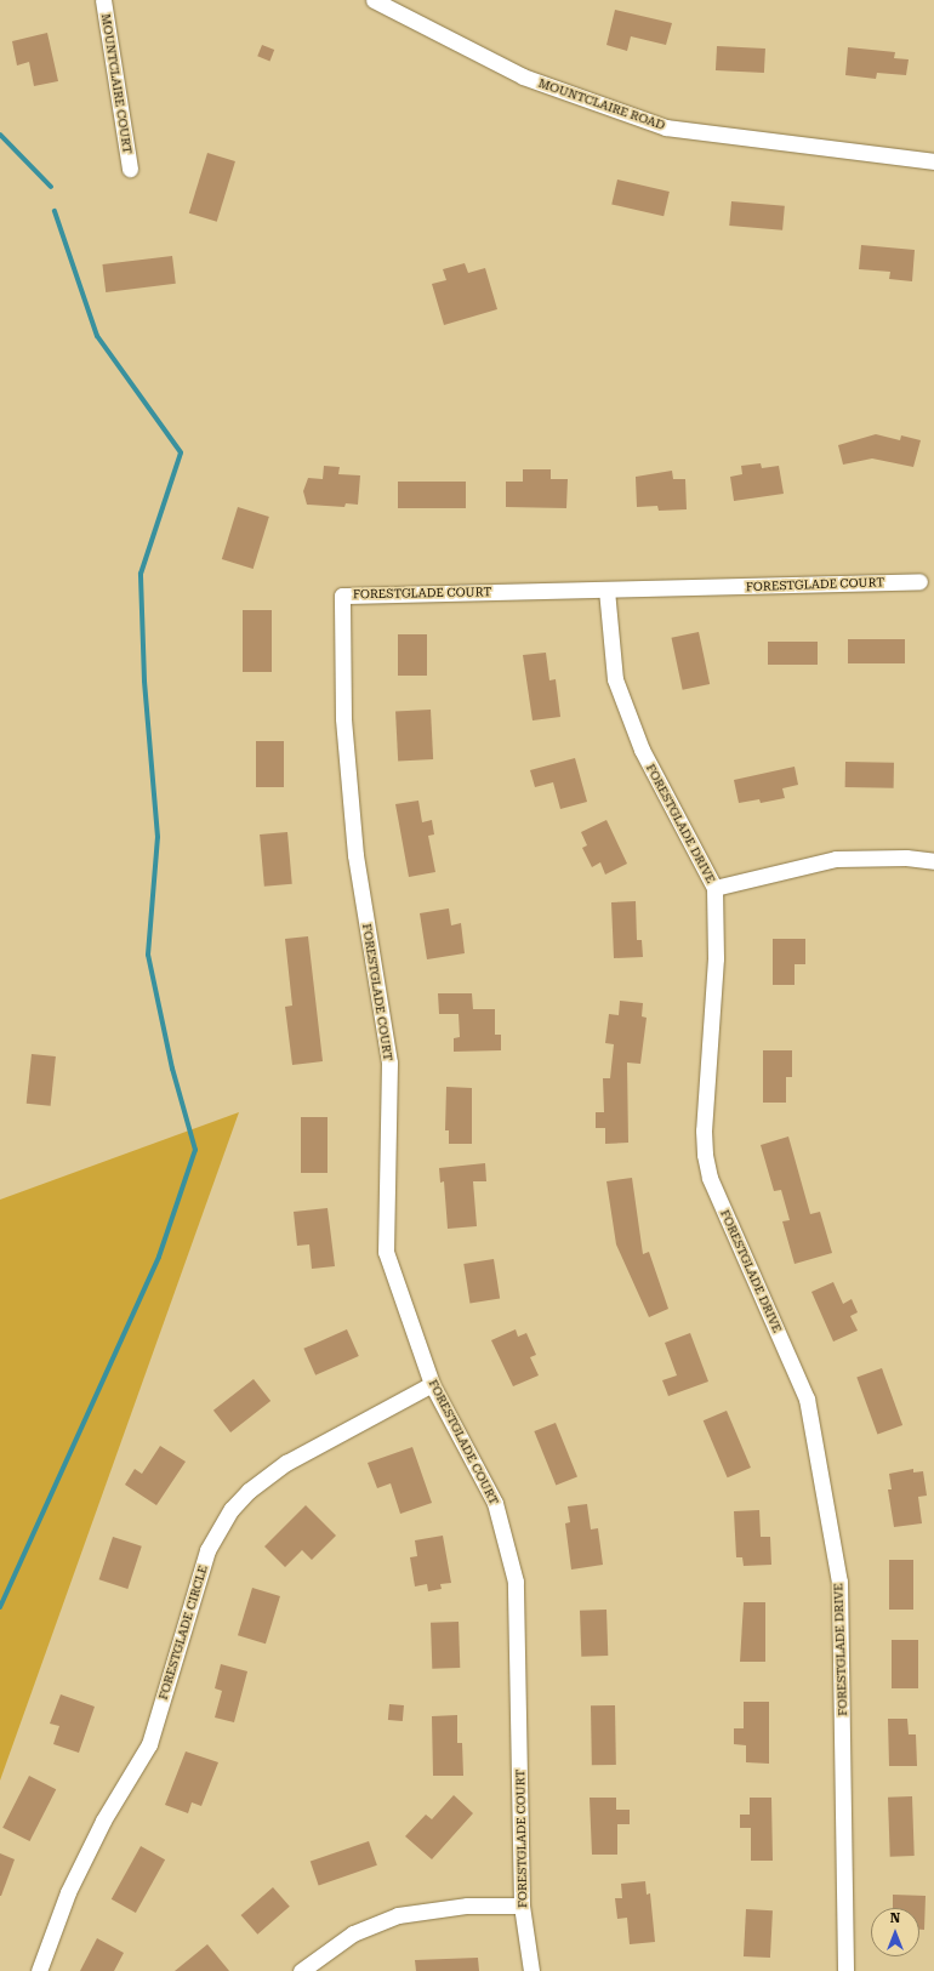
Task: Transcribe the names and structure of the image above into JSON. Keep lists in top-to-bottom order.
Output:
{
  "streets": {
    "street": [
      "MOUNTCLAIRE COURT",
      "MOUNTCLAIRE ROAD",
      "FORESTGLADE COURT",
      "FORESTGLADE DRIVE",
      "FORESTGLADE CIRCLE"
    ]
  },
  "crossings": [
    ["FORESTGLADE COURT", "FORESTGLADE DRIVE"],
    ["FORESTGLADE COURT", "FORESTGLADE CIRCLE"]
  ],
  "north": "top"
}
